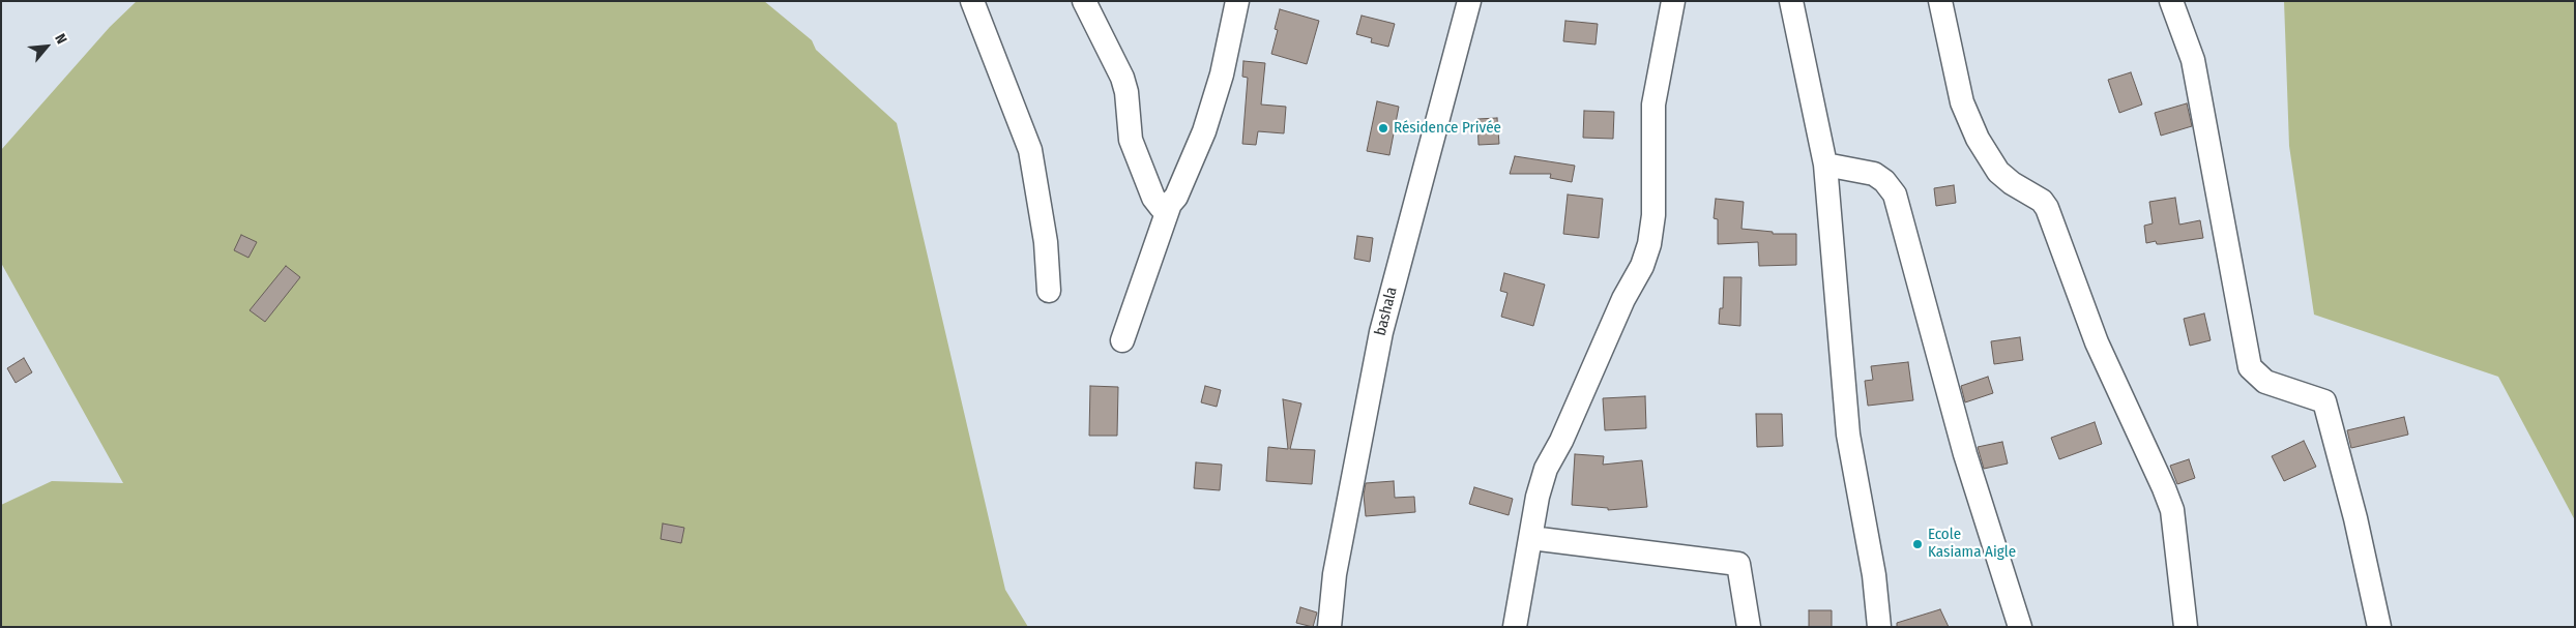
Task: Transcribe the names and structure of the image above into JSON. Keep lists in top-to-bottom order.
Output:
{
  "streets": {
    "street": ["bashala"]
  },
  "places": ["Résidence Privée", "Ecole Kasiama Aigle"],
  "north": "top right"
}
